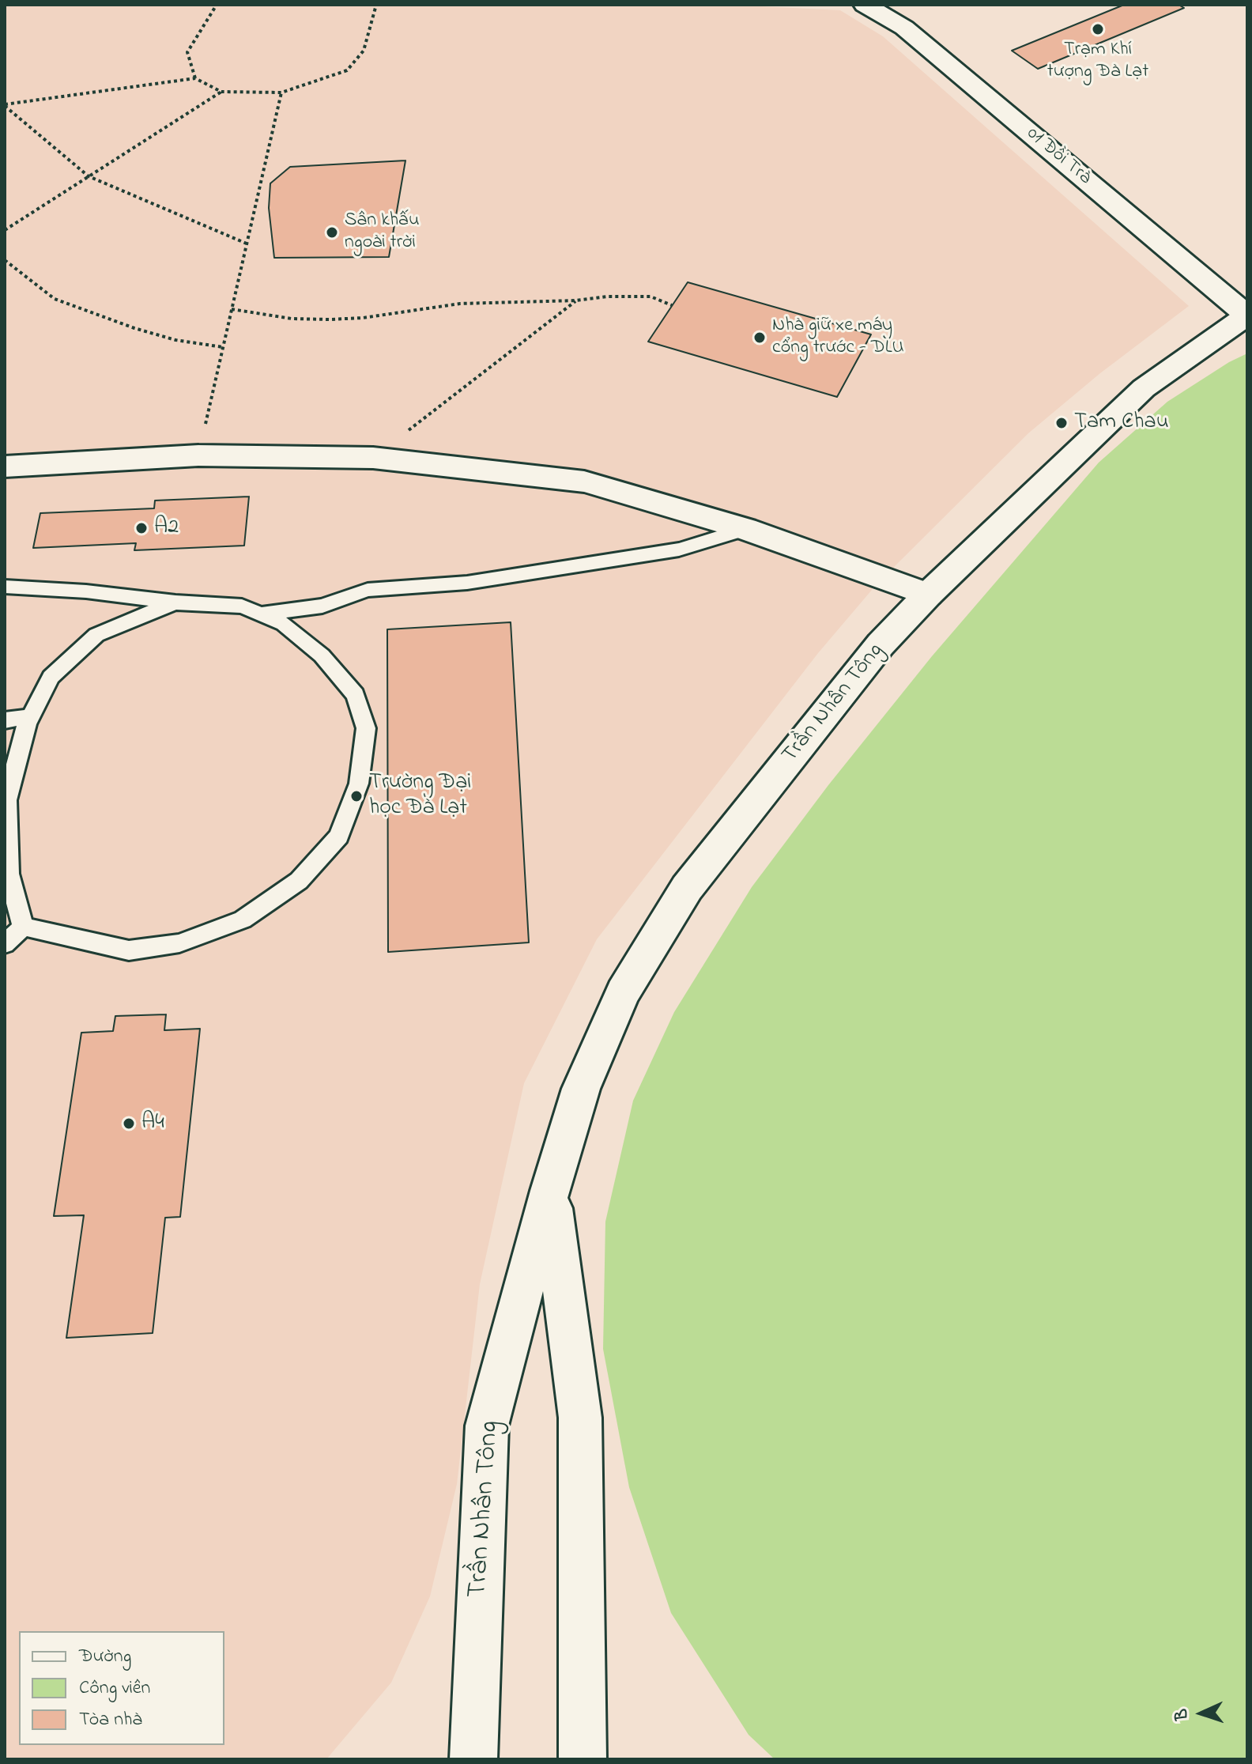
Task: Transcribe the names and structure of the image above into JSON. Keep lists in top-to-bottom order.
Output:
{
  "streets": {
    "main road": ["01 Đồi Trà", "Trần Nhân Tông"]
  },
  "crossings": [
    ["01 Đồi Trà", "Trần Nhân Tông"]
  ],
  "places": [
    "Trạm Khí tượng Đà Lạt",
    "Sân khấu ngoài trời",
    "Nhà giữ xe máy cổng trước - DLU",
    "Tam Chau",
    "A2",
    "Trường Đại học Đà Lạt",
    "A4"
  ],
  "legend": ["Đường", "Công viên", "Tòa nhà"],
  "north": "left"
}
